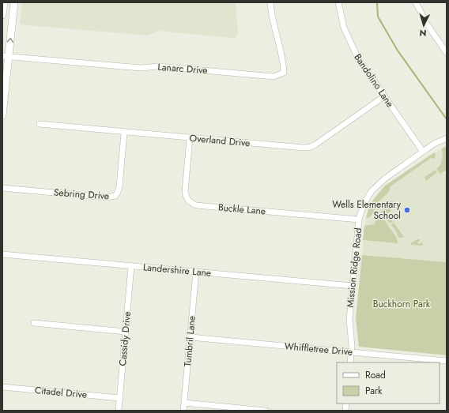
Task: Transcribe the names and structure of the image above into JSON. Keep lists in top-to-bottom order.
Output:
{
  "streets": {
    "street": [
      "Lanarc Drive",
      "Bandolino Lane",
      "Overland Drive",
      "Sebring Drive",
      "Buckle Lane",
      "Mission Ridge Road",
      "Landershire Lane",
      "Cassidy Drive",
      "Tumbril Lane",
      "Whiffletree Drive",
      "Citadel Drive"
    ]
  },
  "crossings": [
    ["Bandolino Lane", "Overland Drive"],
    ["Bandolino Lane", "Mission Ridge Road"],
    ["Overland Drive", "Sebring Drive"],
    ["Overland Drive", "Buckle Lane"],
    ["Buckle Lane", "Mission Ridge Road"],
    ["Mission Ridge Road", "Landershire Lane"],
    ["Mission Ridge Road", "Whiffletree Drive"],
    ["Landershire Lane", "Cassidy Drive"],
    ["Landershire Lane", "Tumbril Lane"],
    ["Cassidy Drive", "Citadel Drive"],
    ["Tumbril Lane", "Whiffletree Drive"]
  ],
  "parks": ["Buckhorn Park"],
  "places": ["Wells Elementary School"],
  "legend": ["Road", "Park"],
  "north": "bottom"
}
